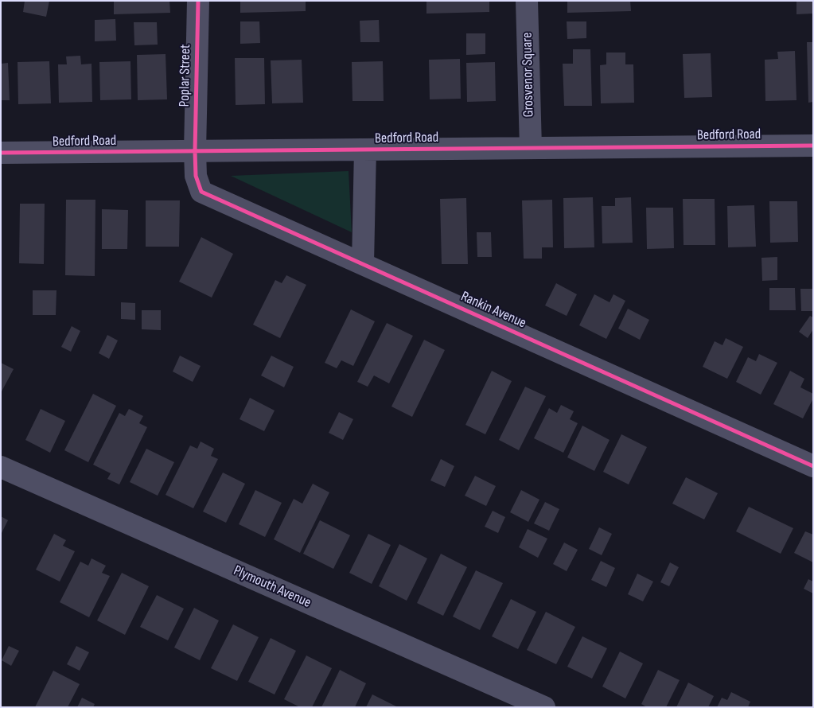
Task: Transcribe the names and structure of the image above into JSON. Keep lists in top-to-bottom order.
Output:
{
  "streets": {
    "street": [
      "Grosvenor Square",
      "Poplar Street",
      "Bedford Road",
      "Rankin Avenue",
      "Plymouth Avenue"
    ]
  },
  "crossings": [
    ["Grosvenor Square", "Bedford Road"],
    ["Poplar Street", "Bedford Road"],
    ["Poplar Street", "Rankin Avenue"],
    ["Bedford Road", "Rankin Avenue"]
  ]
}
